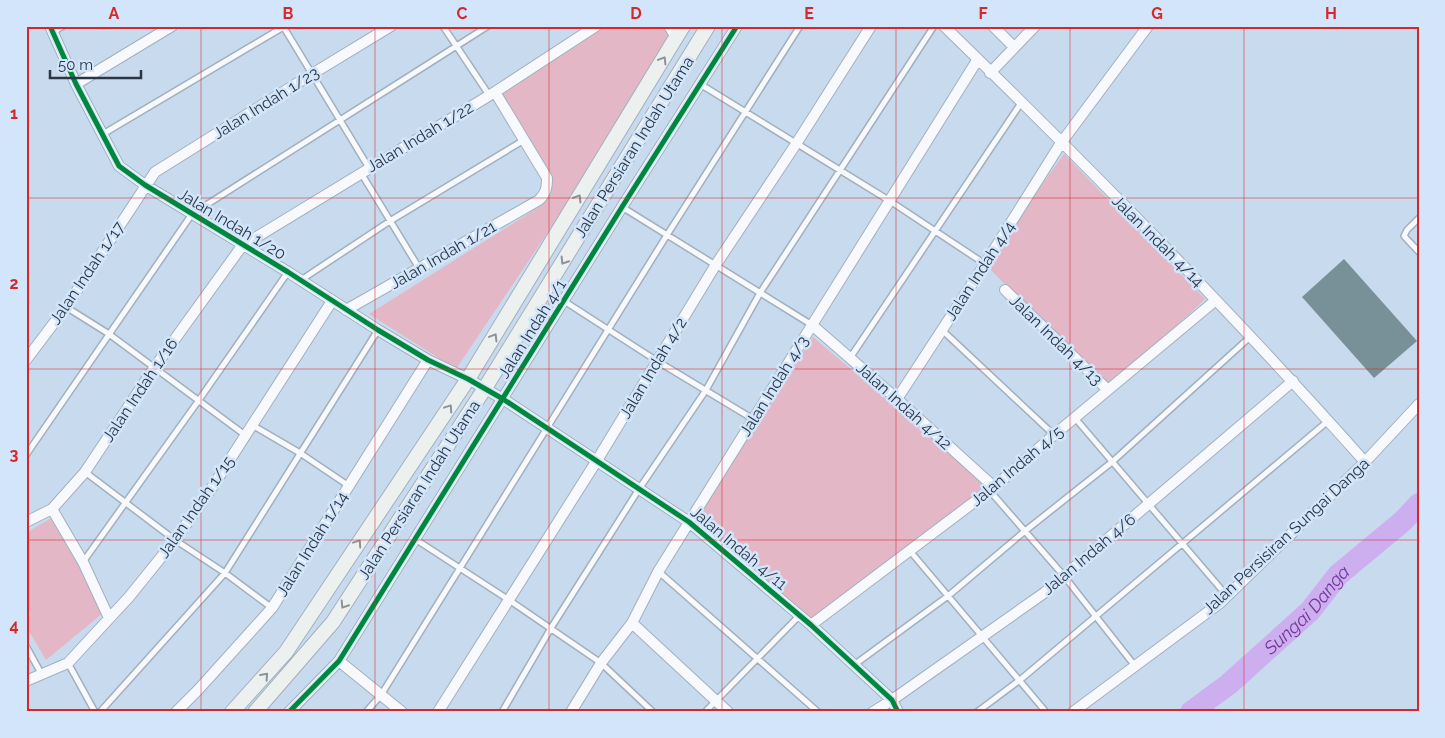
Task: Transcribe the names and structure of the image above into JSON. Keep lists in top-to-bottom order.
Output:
{
  "streets": {
    "main road": ["Jalan Persiaran Indah Utama"],
    "street": [
      "Jalan Indah 1/23",
      "Jalan Indah 1/22",
      "Jalan Indah 1/20",
      "Jalan Indah 4/14",
      "Jalan Indah 1/21",
      "Jalan Indah 4/4",
      "Jalan Indah 1/17",
      "Jalan Indah 4/1",
      "Jalan Indah 4/13",
      "Jalan Indah 4/2",
      "Jalan Indah 4/3",
      "Jalan Indah 1/16",
      "Jalan Indah 4/12",
      "Jalan Indah 4/5",
      "Jalan Indah 1/15",
      "Jalan Persisiran Sungai Danga",
      "Jalan Indah 1/14",
      "Jalan Indah 4/11",
      "Jalan Indah 4/6"
    ]
  },
  "crossings": [
    ["Jalan Indah 1/23", "Jalan Indah 1/20"],
    ["Jalan Indah 1/23", "Jalan Indah 1/17"],
    ["Jalan Indah 1/22", "Jalan Indah 1/20"],
    ["Jalan Indah 1/22", "Jalan Indah 1/16"],
    ["Jalan Persiaran Indah Utama", "Jalan Indah 1/20"],
    ["Jalan Persiaran Indah Utama", "Jalan Indah 4/11"],
    ["Jalan Indah 1/20", "Jalan Indah 1/21"],
    ["Jalan Indah 1/20", "Jalan Indah 1/17"],
    ["Jalan Indah 1/20", "Jalan Indah 1/16"],
    ["Jalan Indah 1/20", "Jalan Indah 1/15"],
    ["Jalan Indah 1/20", "Jalan Indah 1/14"],
    ["Jalan Indah 1/20", "Jalan Indah 4/11"],
    ["Jalan Indah 4/14", "Jalan Indah 4/4"],
    ["Jalan Indah 4/14", "Jalan Indah 4/3"],
    ["Jalan Indah 4/14", "Jalan Indah 4/5"],
    ["Jalan Indah 4/14", "Jalan Persisiran Sungai Danga"],
    ["Jalan Indah 4/14", "Jalan Indah 4/6"],
    ["Jalan Indah 4/4", "Jalan Indah 4/12"],
    ["Jalan Indah 4/1", "Jalan Indah 4/11"],
    ["Jalan Indah 4/13", "Jalan Indah 4/5"],
    ["Jalan Indah 4/2", "Jalan Indah 4/11"],
    ["Jalan Indah 4/3", "Jalan Indah 4/12"],
    ["Jalan Indah 4/3", "Jalan Indah 4/11"],
    ["Jalan Indah 4/12", "Jalan Indah 4/5"],
    ["Jalan Indah 4/5", "Jalan Indah 4/11"],
    ["Jalan Indah 4/11", "Jalan Indah 4/6"]
  ],
  "water": ["Sungai Danga"],
  "scale_bar": "50 m",
  "grid": {
    "columns": [
      "A",
      "B",
      "C",
      "D",
      "E",
      "F",
      "G",
      "H"
    ],
    "rows": [
      "1",
      "2",
      "3",
      "4"
    ]
  }
}
